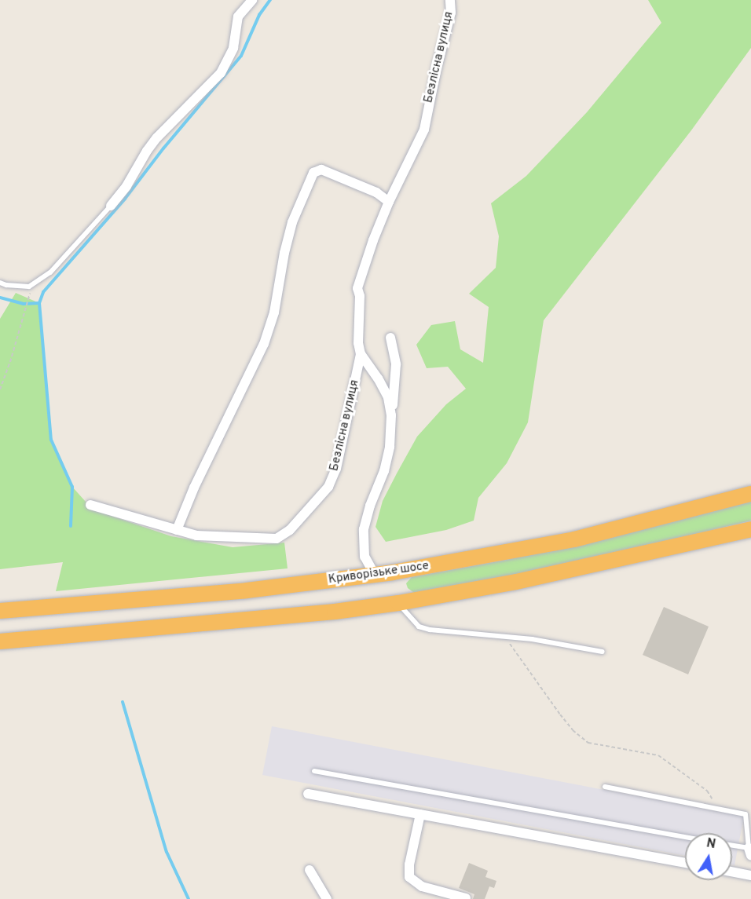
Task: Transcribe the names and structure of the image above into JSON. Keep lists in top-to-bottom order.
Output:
{
  "streets": {
    "highway": ["Криворізьке шосе"],
    "street": ["Безлісна вулиця"]
  },
  "crossings": [
    ["Безлісна вулиця", "Криворізьке шосе"]
  ],
  "north": "top"
}
